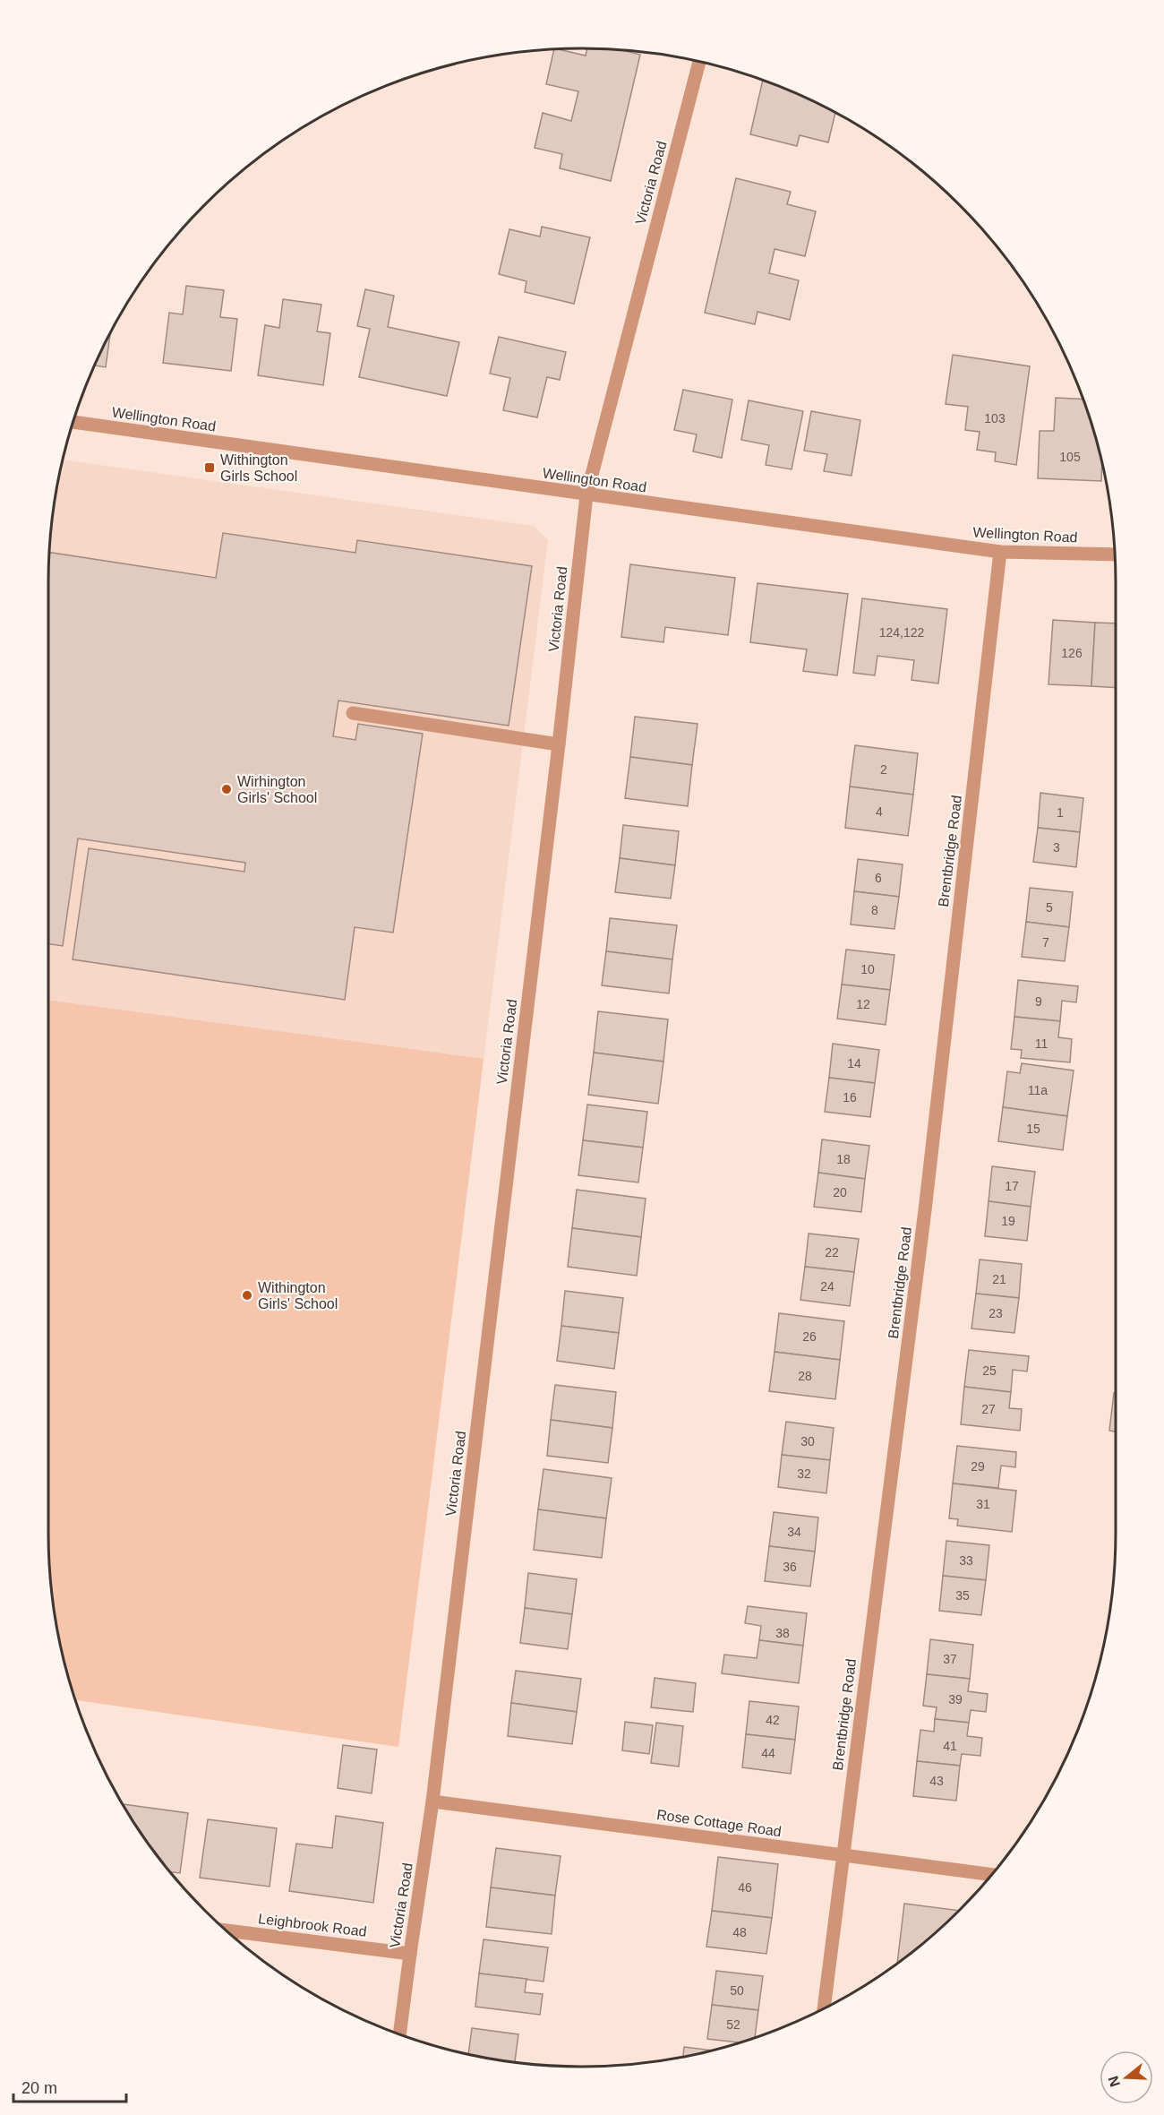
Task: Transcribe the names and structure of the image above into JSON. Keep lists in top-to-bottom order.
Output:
{
  "streets": {
    "street": [
      "Victoria Road",
      "Wellington Road",
      "Brentbridge Road",
      "Rose Cottage Road",
      "Leighbrook Road"
    ]
  },
  "crossings": [
    ["Victoria Road", "Wellington Road"],
    ["Victoria Road", "Rose Cottage Road"],
    ["Victoria Road", "Leighbrook Road"],
    ["Wellington Road", "Brentbridge Road"],
    ["Brentbridge Road", "Rose Cottage Road"]
  ],
  "places": {
    "transit": ["Withington Girls School"],
    "other": ["Wirhington Girls' School", "Withington Girls' School"]
  },
  "house_numbers": [
    "103",
    "105",
    "124,122",
    "126",
    "2",
    "4",
    "1",
    "3",
    "6",
    "5",
    "8",
    "7",
    "10",
    "9",
    "12",
    "11",
    "14",
    "11a",
    "16",
    "15",
    "18",
    "17",
    "20",
    "19",
    "22",
    "21",
    "24",
    "23",
    "26",
    "25",
    "28",
    "27",
    "30",
    "29",
    "32",
    "31",
    "34",
    "33",
    "36",
    "35",
    "38",
    "37",
    "39",
    "42",
    "41",
    "44",
    "43",
    "46",
    "48",
    "50",
    "52"
  ],
  "scale_bar": "20 m",
  "north": "left"
}
